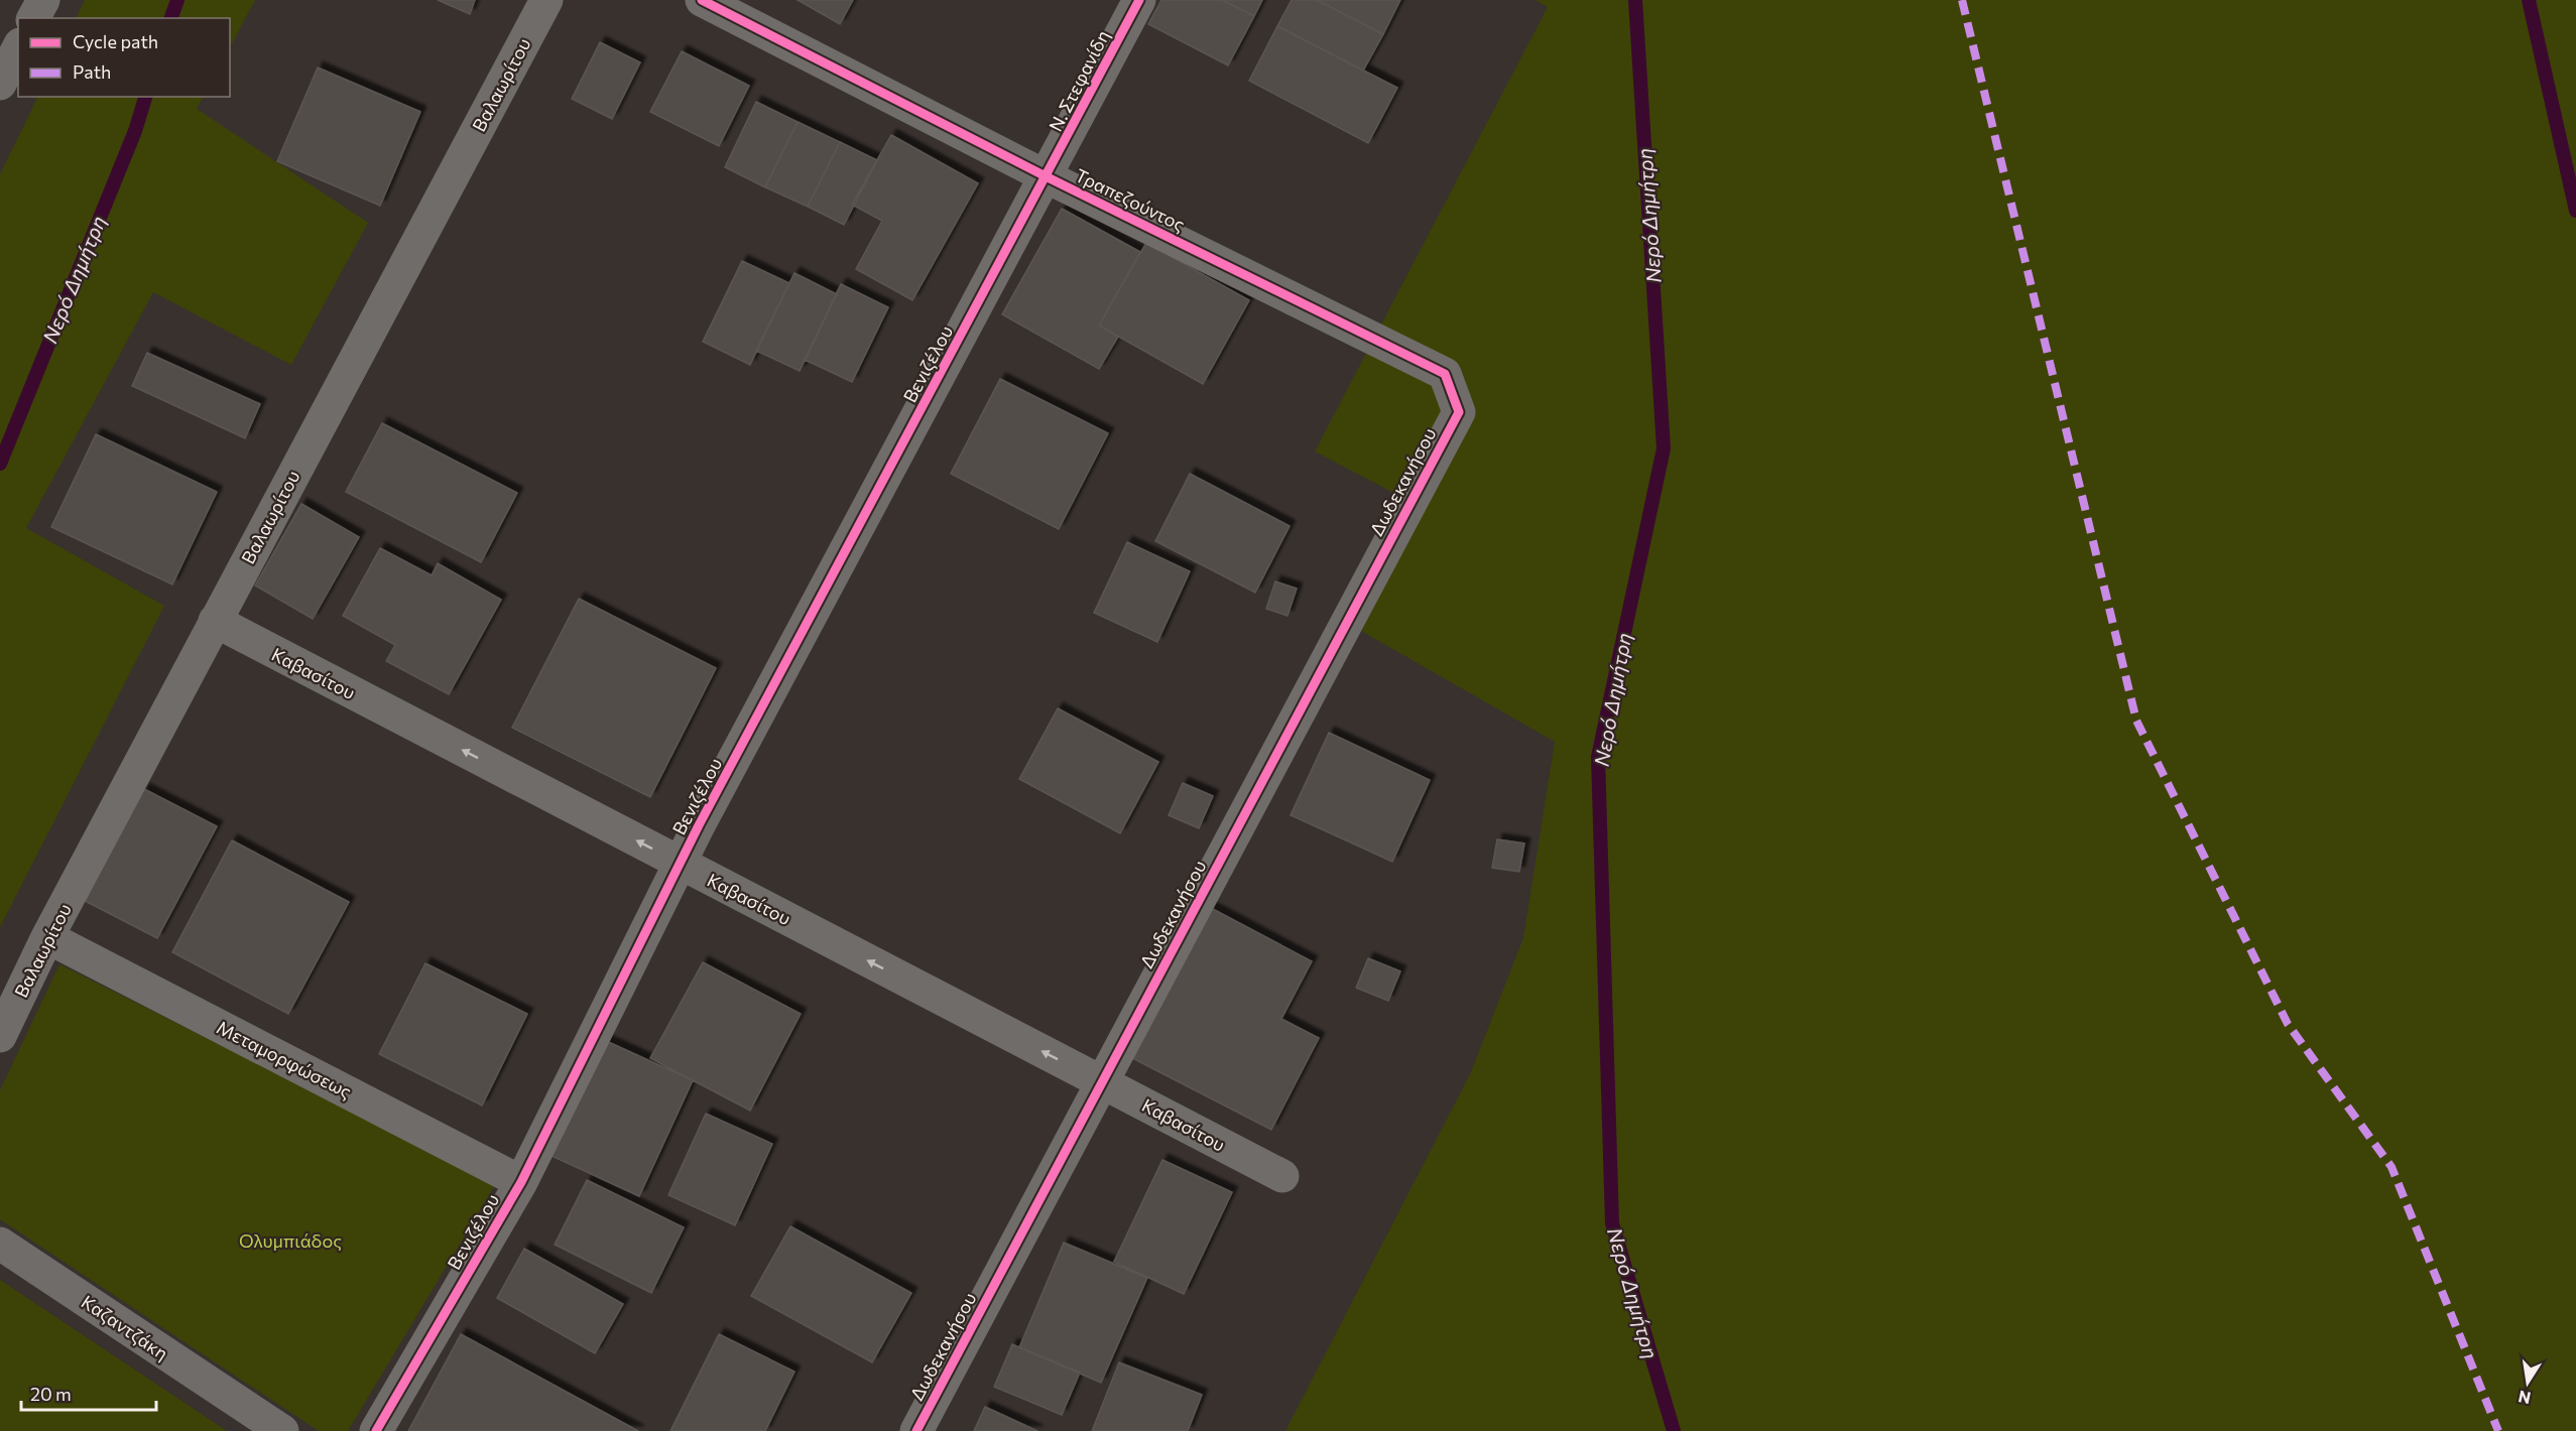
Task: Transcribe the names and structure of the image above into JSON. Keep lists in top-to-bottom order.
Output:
{
  "streets": {
    "street": [
      "Ν. Στεφανίδη",
      "Βαλαωρίτου",
      "Τραπεζούντος",
      "Βενιζέλου",
      "Δωδεκανήσου",
      "Καβασίτου",
      "Μεταμορφώσεως",
      "Καζαντζάκη"
    ]
  },
  "crossings": [
    ["Ν. Στεφανίδη", "Τραπεζούντος"],
    ["Ν. Στεφανίδη", "Βενιζέλου"],
    ["Βαλαωρίτου", "Καβασίτου"],
    ["Βαλαωρίτου", "Μεταμορφώσεως"],
    ["Τραπεζούντος", "Βενιζέλου"],
    ["Τραπεζούντος", "Δωδεκανήσου"],
    ["Βενιζέλου", "Καβασίτου"],
    ["Βενιζέλου", "Μεταμορφώσεως"],
    ["Δωδεκανήσου", "Καβασίτου"]
  ],
  "one_way": ["Καβασίτου"],
  "water": ["Νερό Δημήτρη"],
  "parks": ["Ολυμπιάδος"],
  "legend": ["Cycle path", "Path"],
  "scale_bar": "20 m",
  "north": "bottom"
}
